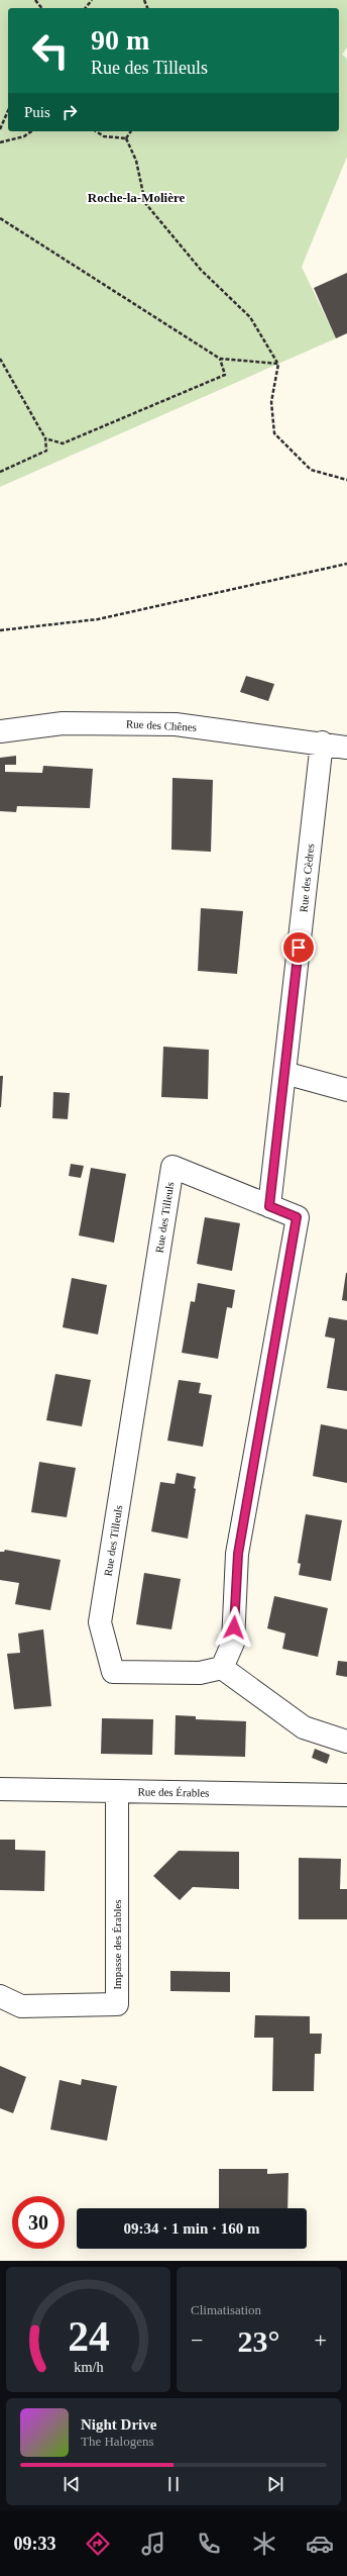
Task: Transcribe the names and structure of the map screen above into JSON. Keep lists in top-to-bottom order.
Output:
{
  "streets": {
    "street": [
      "Rue des Chênes",
      "Rue des Cèdres",
      "Rue des Tilleuls",
      "Rue des Érables",
      "Impasse des Érables"
    ]
  },
  "crossings": [
    ["Rue des Chênes", "Rue des Cèdres"],
    ["Rue des Cèdres", "Rue des Tilleuls"],
    ["Rue des Érables", "Impasse des Érables"]
  ],
  "districts": ["Roche-la-Molière"],
  "page": {
    "turn": ["90 m", "Rue des Tilleuls"],
    "then": "Puis",
    "limit": "30",
    "trip": "09:34 · 1 min · 160 m",
    "tile": "Climatisation",
    "heat": ["−", "23°", "+"],
    "song": ["Night Drive", "The Halogens"],
    "tabs": "09:33",
    "gauge": ["24", "km/h"]
  }
}
